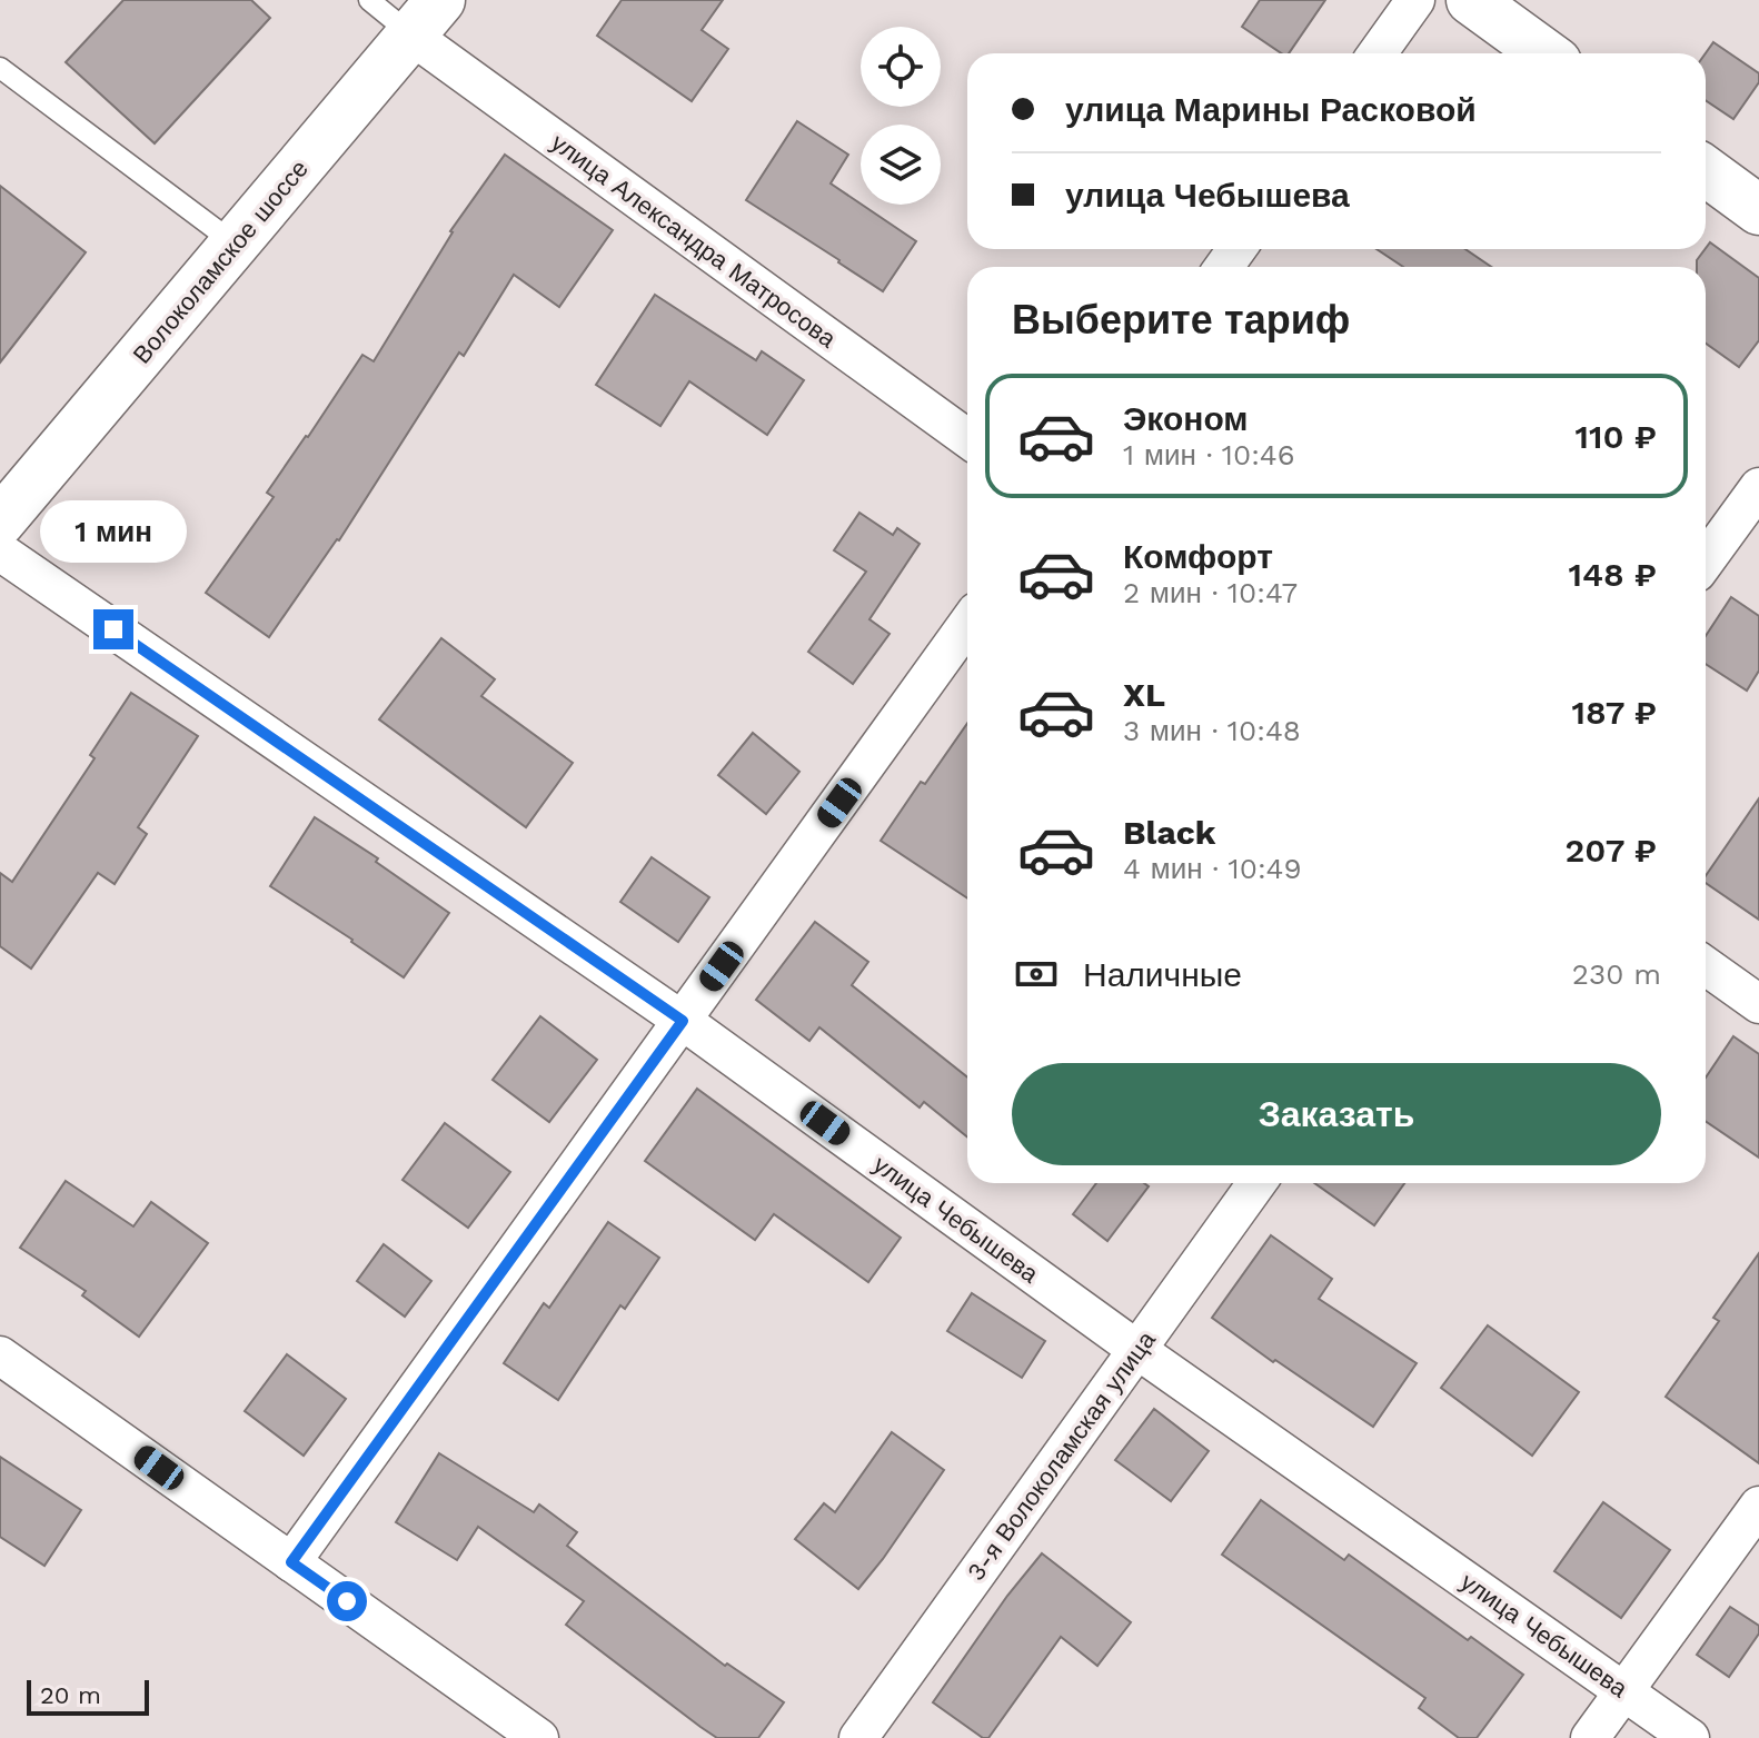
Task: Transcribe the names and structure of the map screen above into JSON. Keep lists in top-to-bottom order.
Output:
{
  "streets": {
    "main road": ["Волоколамское шоссе"],
    "street": ["улица Александра Матросова", "улица Чебышева", "3-я Волоколамская улица"]
  },
  "crossings": [
    ["улица Александра Матросова", "Волоколамское шоссе"],
    ["улица Чебышева", "3-я Волоколамская улица"]
  ],
  "scale_bar": "20 m",
  "page": {
    "banner": ["улица Марины Расковой", "улица Чебышева"],
    "heading": "Выберите тариф",
    "list": [
      {
        "name": "Эконом",
        "note": "1 мин · 10:46",
        "value": "110 ₽"
      },
      {
        "name": "Комфорт",
        "note": "2 мин · 10:47",
        "value": "148 ₽"
      },
      {
        "name": "XL",
        "note": "3 мин · 10:48",
        "value": "187 ₽"
      },
      {
        "name": "Black",
        "note": "4 мин · 10:49",
        "value": "207 ₽"
      }
    ],
    "bubble": "1 мин",
    "pay": ["Наличные", "230 m"],
    "buttons": "Заказать",
    "scale": "20 m"
  }
}
